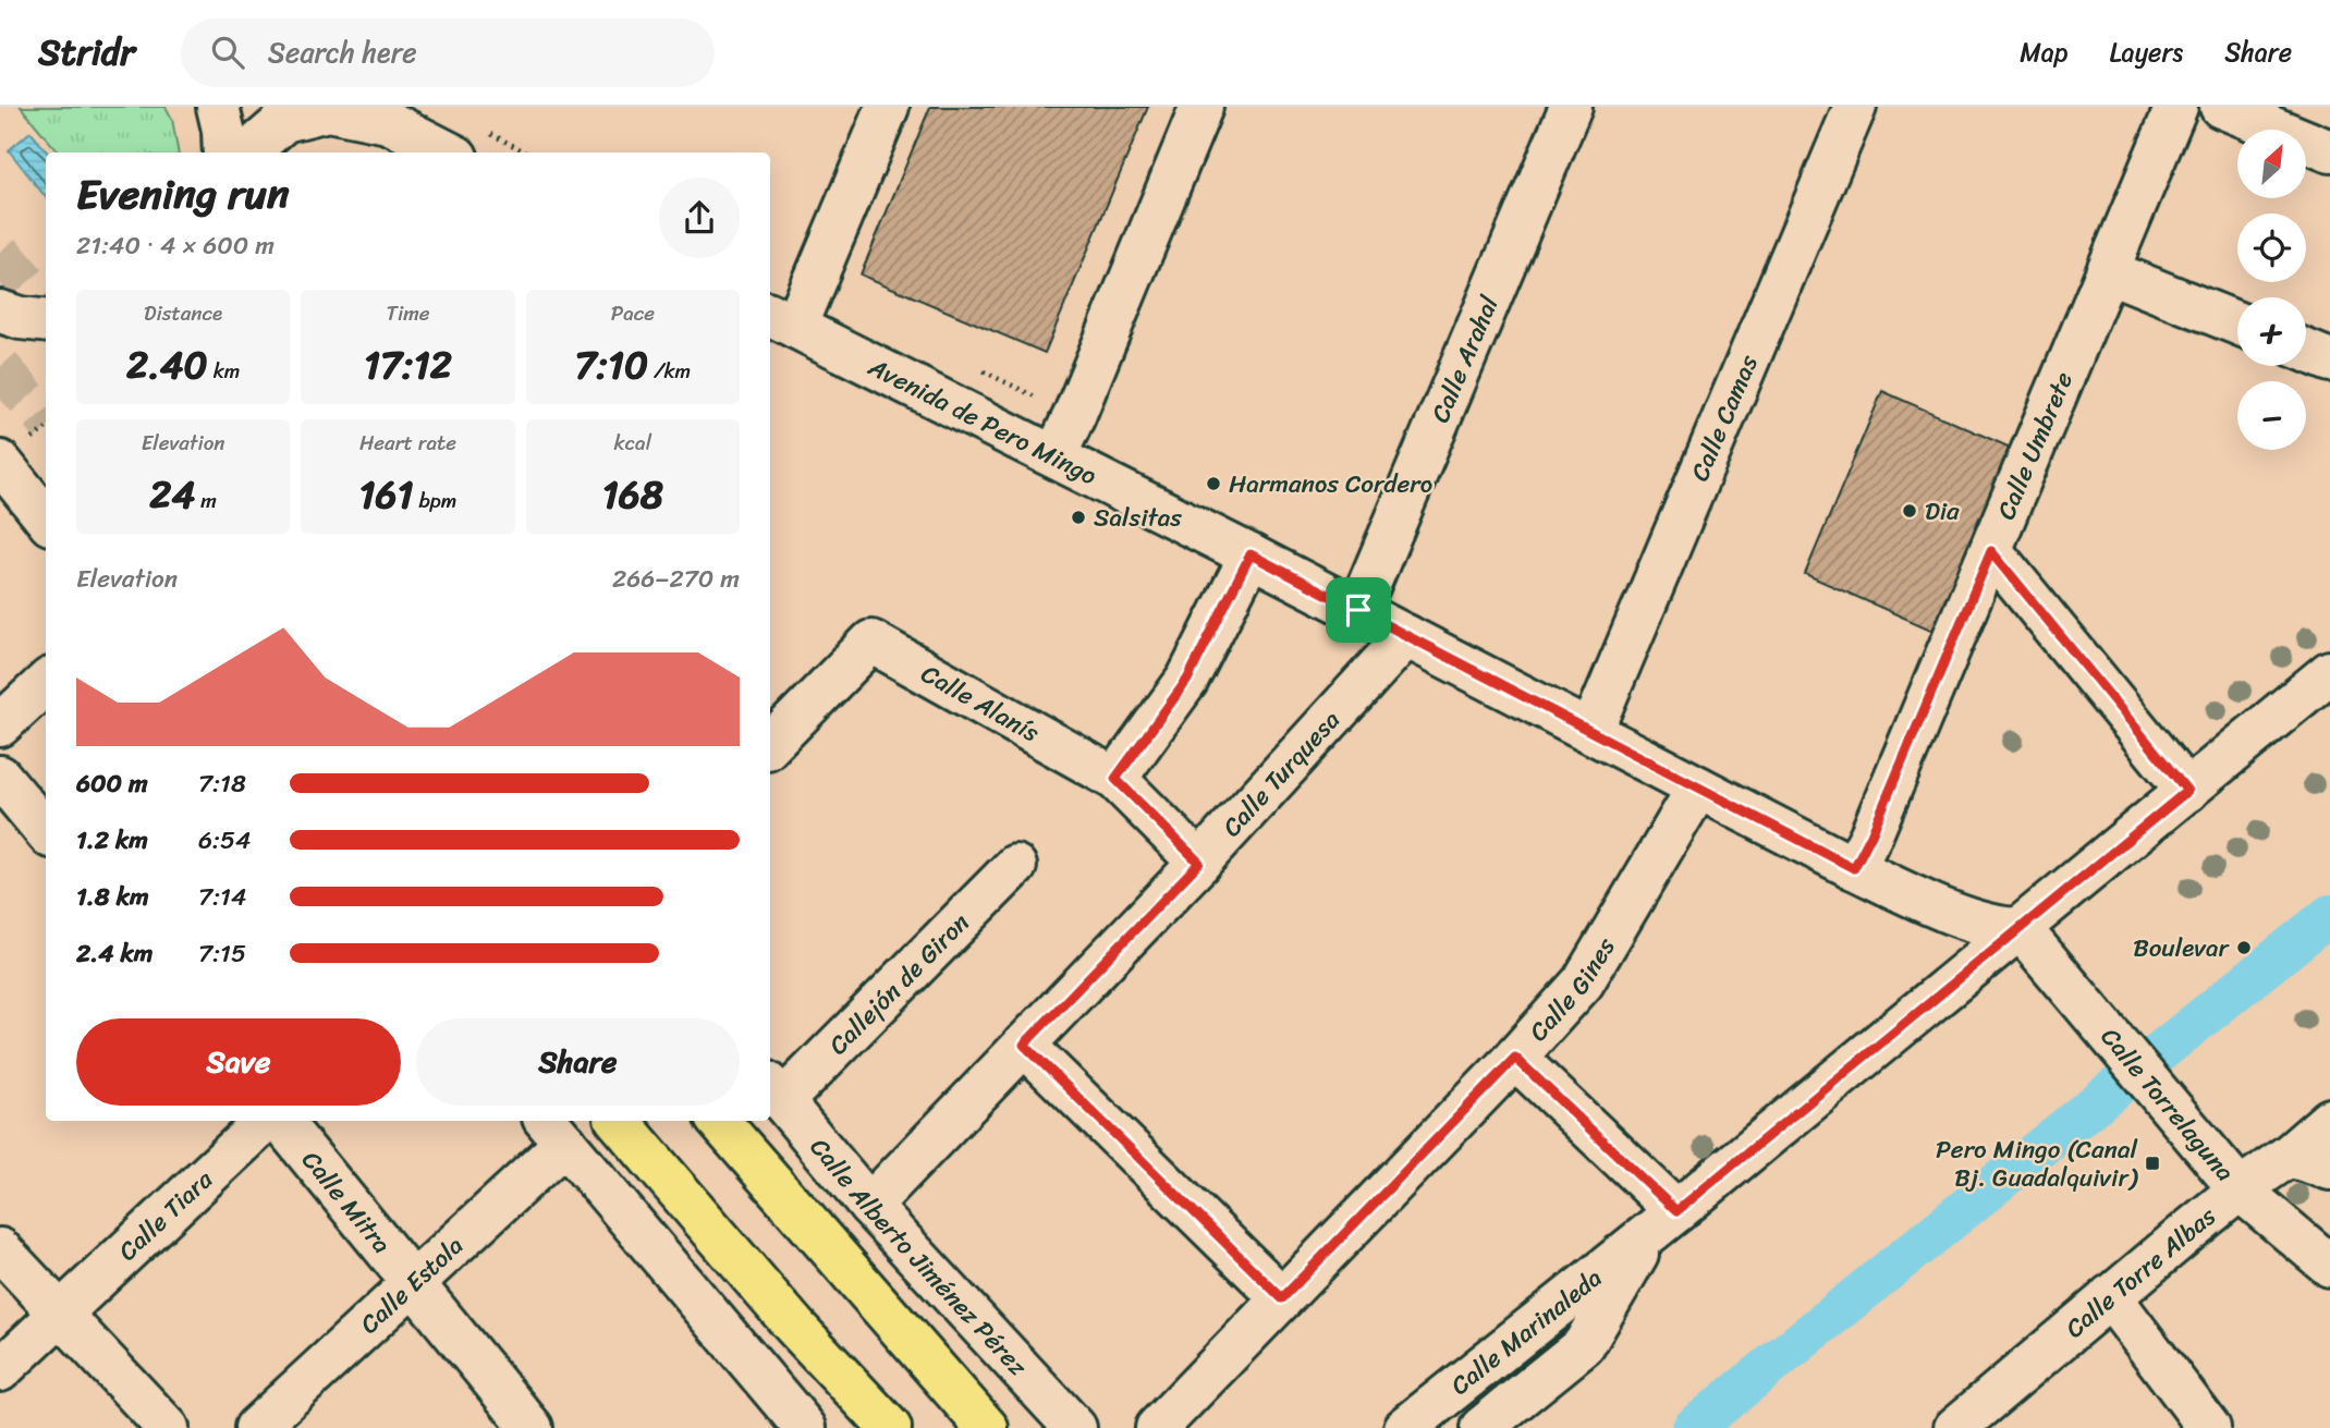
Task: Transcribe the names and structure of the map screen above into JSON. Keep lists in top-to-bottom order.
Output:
{
  "streets": {
    "street": [
      "Calle Arahal",
      "Calle Camas",
      "Avenida de Pero Mingo",
      "Calle Umbrete",
      "Calle Alanís",
      "Calle Turquesa",
      "Callejón de Giron",
      "Calle Gines",
      "Calle Torrelaguna",
      "Calle Mitra",
      "Calle Tiara",
      "Calle Alberto Jiménez Pérez",
      "Calle Torre Albas",
      "Calle Estola",
      "Calle Marinaleda"
    ]
  },
  "crossings": [
    ["Calle Arahal", "Avenida de Pero Mingo"],
    ["Calle Camas", "Avenida de Pero Mingo"],
    ["Avenida de Pero Mingo", "Calle Umbrete"],
    ["Avenida de Pero Mingo", "Calle Turquesa"],
    ["Avenida de Pero Mingo", "Calle Gines"],
    ["Avenida de Pero Mingo", "Calle Torrelaguna"],
    ["Avenida de Pero Mingo", "Calle Marinaleda"],
    ["Calle Alanís", "Calle Turquesa"],
    ["Calle Turquesa", "Calle Alberto Jiménez Pérez"],
    ["Callejón de Giron", "Calle Alberto Jiménez Pérez"],
    ["Calle Torrelaguna", "Calle Torre Albas"],
    ["Calle Torrelaguna", "Calle Marinaleda"],
    ["Calle Mitra", "Calle Estola"]
  ],
  "places": {
    "other": [
      "Harmanos Cordero",
      "Dia",
      "Salsitas",
      "Boulevar"
    ],
    "transit": ["Pero Mingo (Canal Bj. Guadalquivir)"]
  },
  "north": "top right",
  "page": {
    "header": "Stridr",
    "search": "Search here",
    "nav": ["Map", "Layers", "Share"],
    "map_buttons": ["+", "−"],
    "heading": ["Evening run", "21:40 · 4 × 600 m"],
    "stats": [
      ["Distance", "2.40 km"],
      ["Time", "17:12"],
      ["Pace", "7:10 /km"],
      ["Elevation", "24 m"],
      ["Heart rate", "161 bpm"],
      ["kcal", "168"]
    ],
    "chart": ["Elevation", "266–270 m"],
    "list": [
      {
        "name": "600 m",
        "note": "7:18"
      },
      {
        "name": "1.2 km",
        "note": "6:54"
      },
      {
        "name": "1.8 km",
        "note": "7:14"
      },
      {
        "name": "2.4 km",
        "note": "7:15"
      }
    ],
    "buttons": ["Save", "Share"]
  }
}
